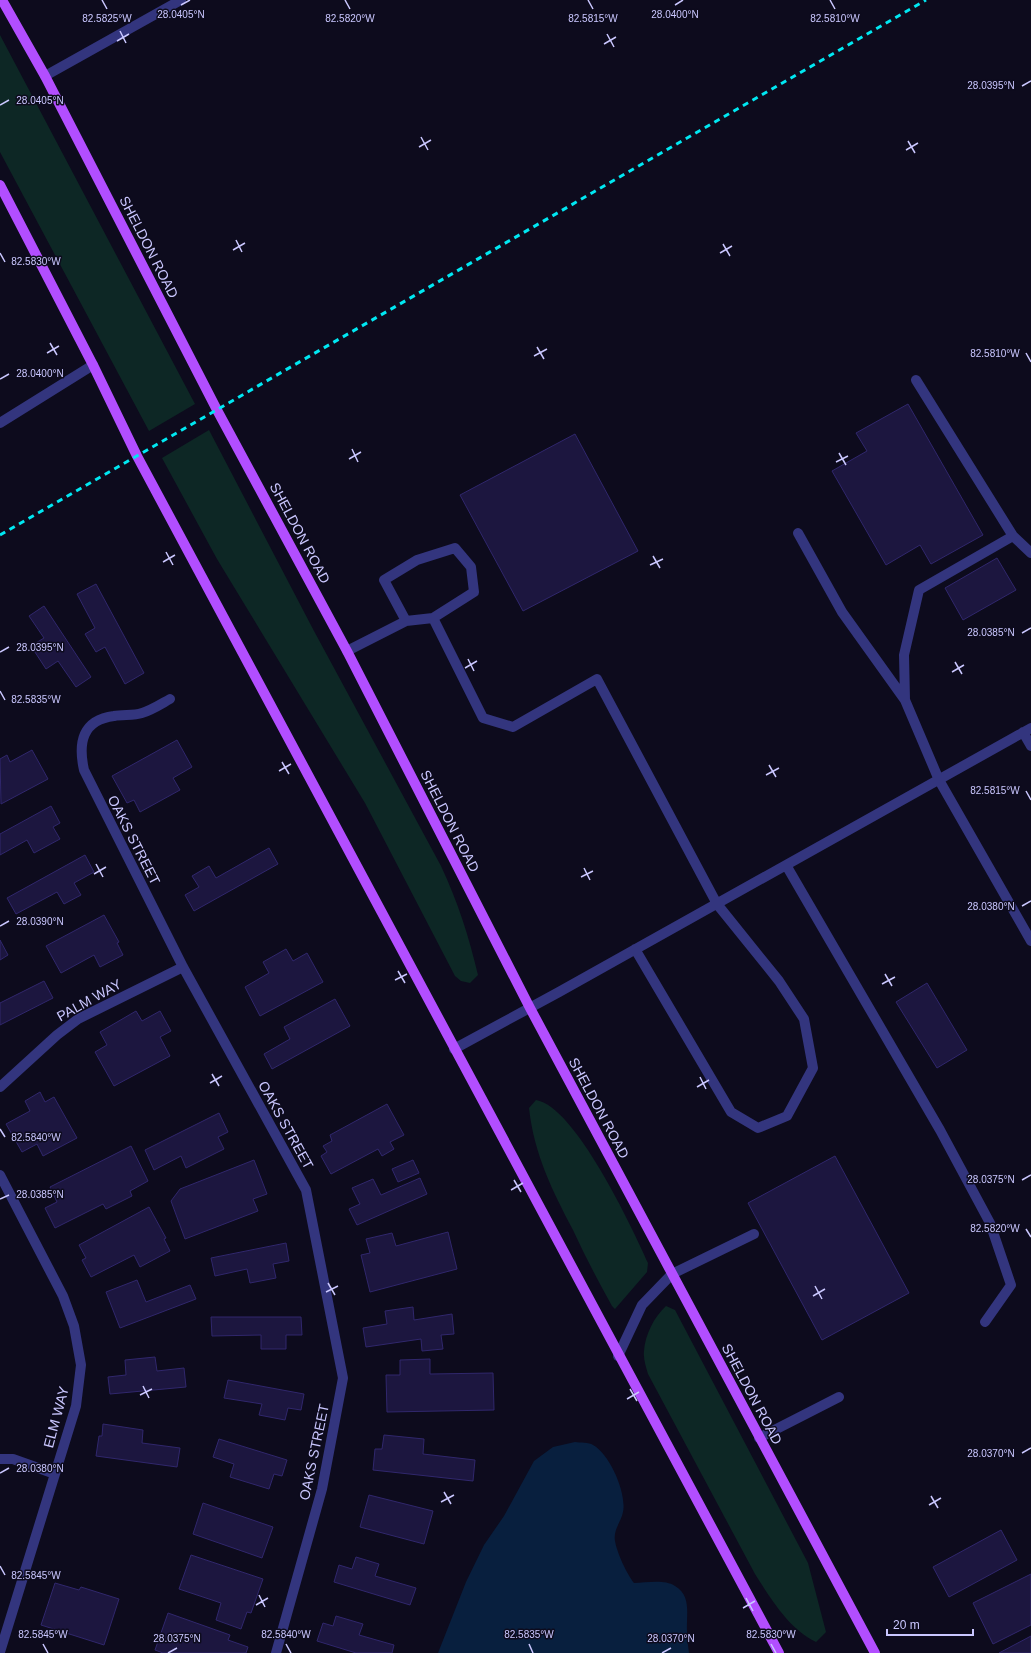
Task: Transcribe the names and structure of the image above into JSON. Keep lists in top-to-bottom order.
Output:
{
  "streets": {
    "main road": ["SHELDON ROAD"],
    "street": ["OAKS STREET", "PALM WAY", "ELM WAY"]
  },
  "crossings": [
    ["OAKS STREET", "PALM WAY"]
  ],
  "scale_bar": "20 m",
  "coordinates": [
    "28.0405°N",
    "28.0400°N",
    "82.5825°W",
    "82.5820°W",
    "82.5815°W",
    "82.5810°W",
    "28.0395°N",
    "82.5830°W",
    "28.0385°N",
    "82.5835°W",
    "28.0380°N",
    "28.0390°N",
    "82.5840°W",
    "28.0375°N",
    "28.0370°N",
    "82.5845°W"
  ]
}
